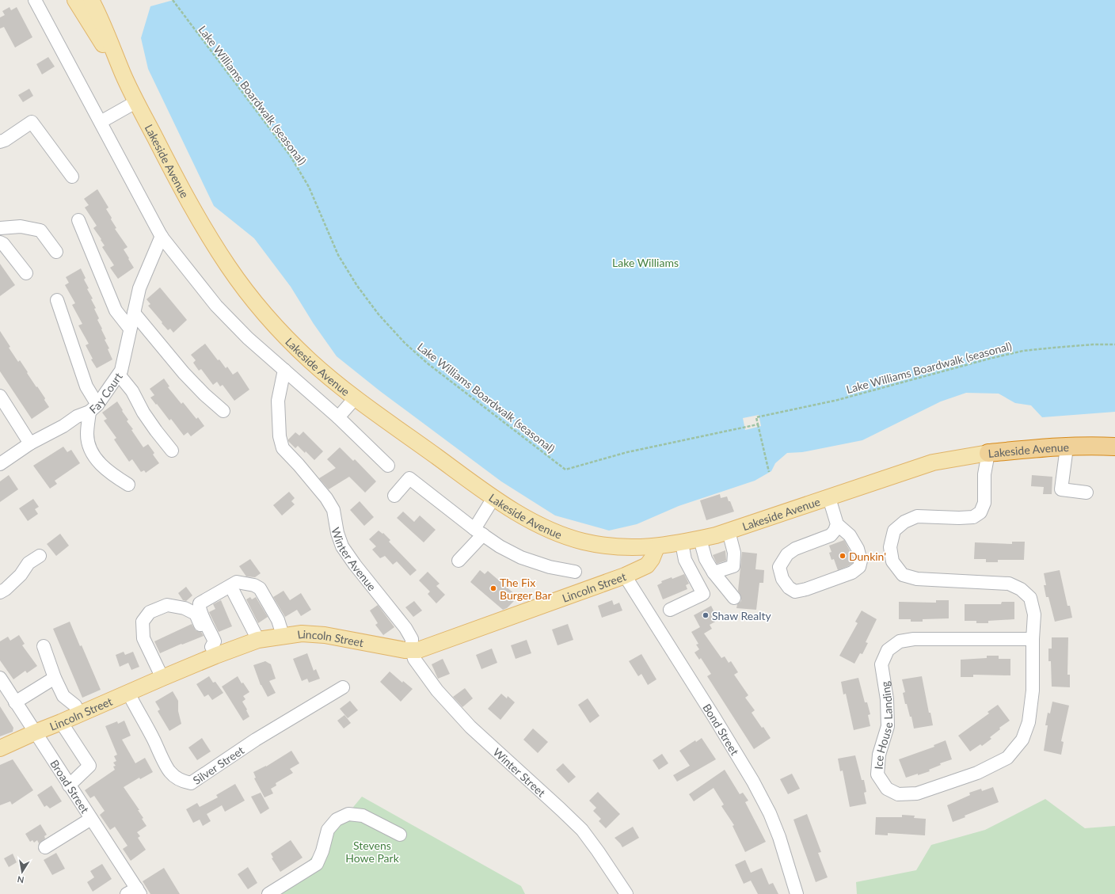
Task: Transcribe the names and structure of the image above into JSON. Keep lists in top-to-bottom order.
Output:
{
  "streets": {
    "highway": ["Lakeside Avenue"],
    "main road": ["Lincoln Street"],
    "street": [
      "Fay Court",
      "Winter Avenue",
      "Ice House Landing",
      "Bond Street",
      "Silver Street",
      "Winter Street",
      "Broad Street"
    ],
    "path": ["Lake Williams Boardwalk (seasonal)"]
  },
  "crossings": [
    ["Lakeside Avenue", "Lincoln Street"],
    ["Lakeside Avenue", "Ice House Landing"],
    ["Winter Avenue", "Lincoln Street"],
    ["Winter Avenue", "Winter Street"],
    ["Lincoln Street", "Bond Street"],
    ["Lincoln Street", "Silver Street"],
    ["Lincoln Street", "Winter Street"],
    ["Lincoln Street", "Broad Street"]
  ],
  "parks": ["Lake Williams", "Stevens Howe Park"],
  "places": ["Dunkin'", "The Fix Burger Bar", "Shaw Realty"],
  "north": "bottom"
}
